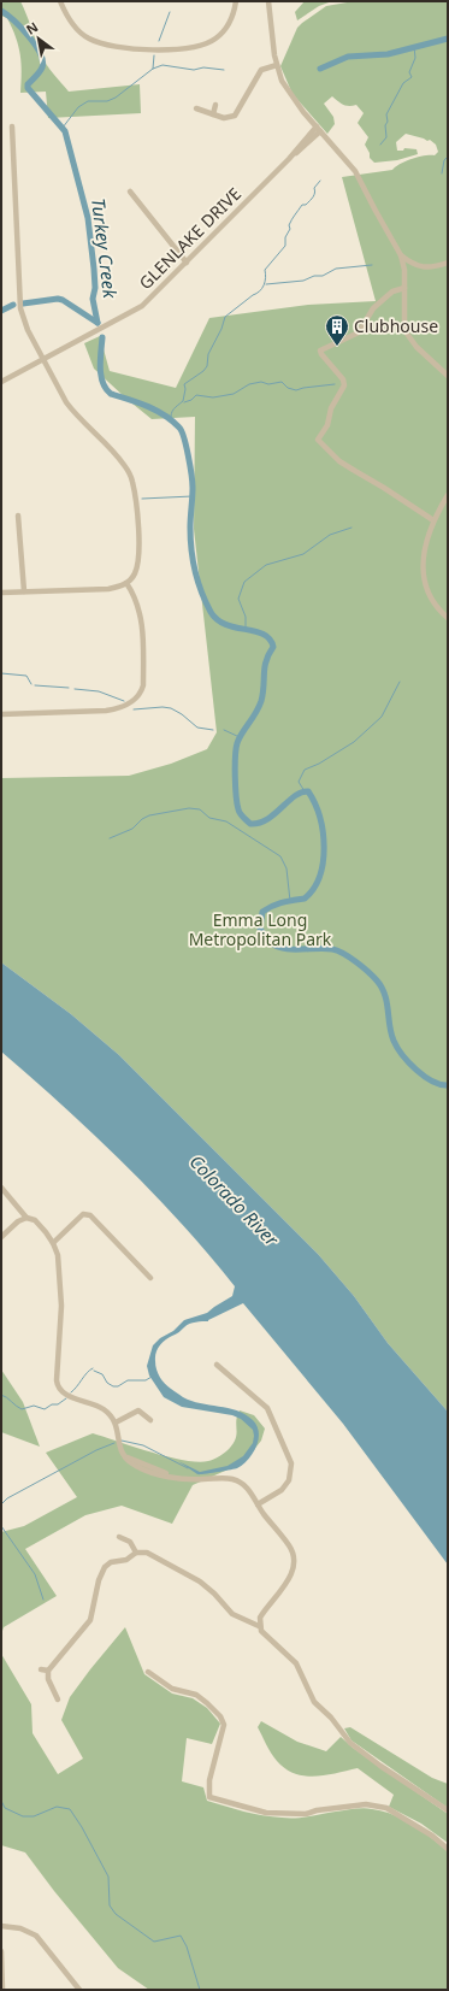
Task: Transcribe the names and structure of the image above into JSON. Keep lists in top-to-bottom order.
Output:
{
  "streets": {
    "street": ["GLENLAKE DRIVE"]
  },
  "water": ["Turkey Creek", "Colorado River"],
  "parks": ["Emma Long Metropolitan Park"],
  "places": {
    "building": ["Clubhouse"]
  },
  "north": "top left"
}
